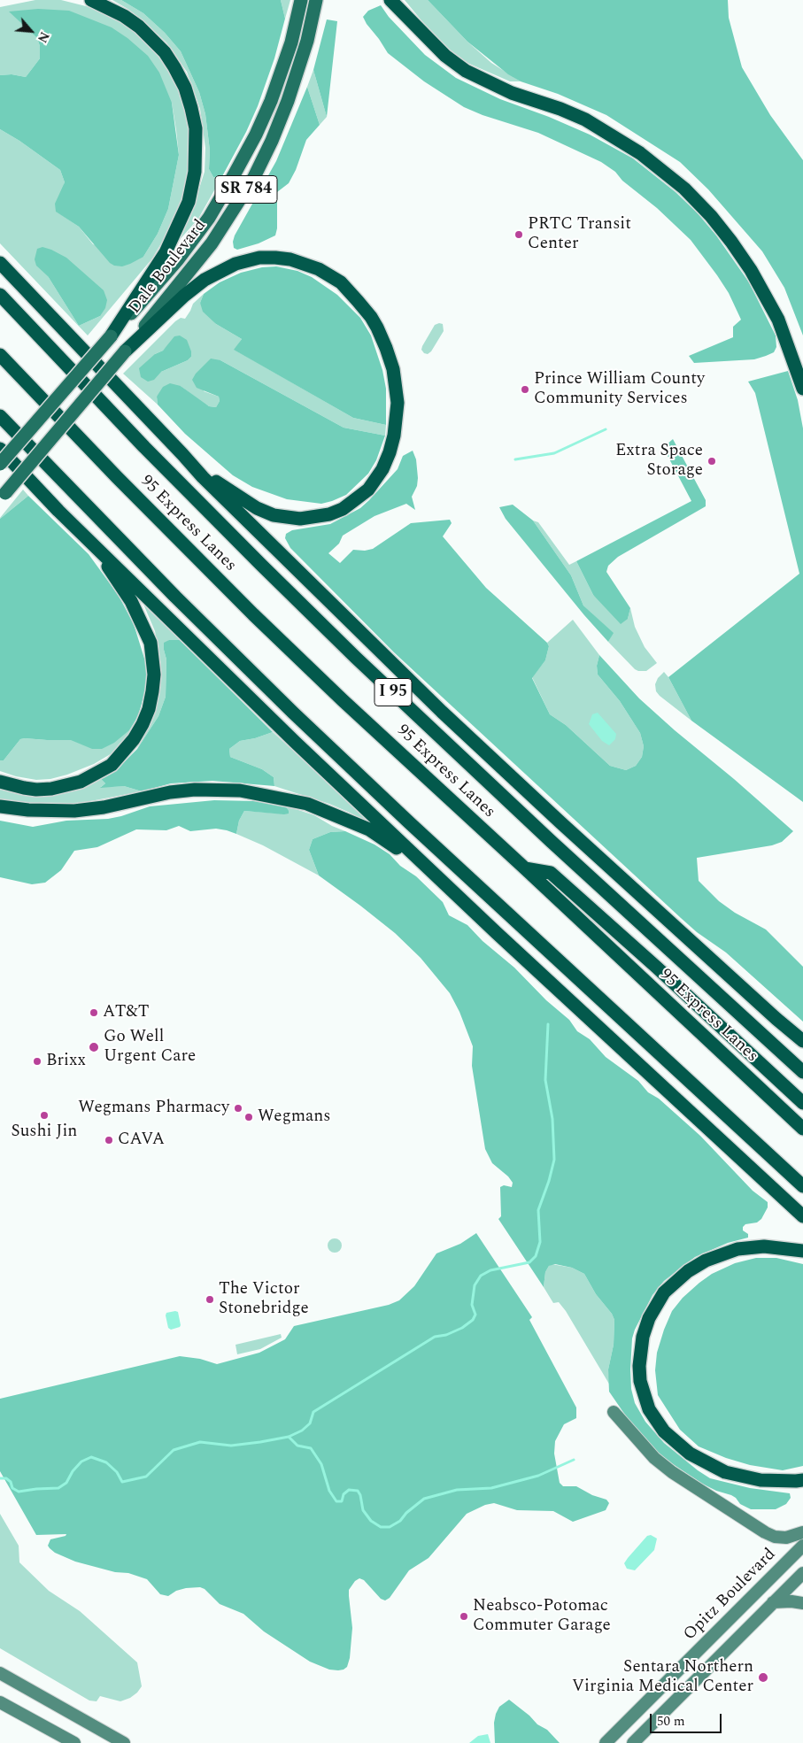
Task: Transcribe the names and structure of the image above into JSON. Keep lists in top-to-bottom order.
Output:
{
  "streets": {
    "highway": ["95 Express Lanes", "I 95"],
    "main road": ["SR 784", "Dale Boulevard", "Opitz Boulevard"]
  },
  "places": [
    "PRTC Transit Center",
    "Prince William County Community Services",
    "Extra Space Storage",
    "AT&T",
    "Go Well Urgent Care",
    "Brixx",
    "Wegmans Pharmacy",
    "Sushi Jin",
    "Wegmans",
    "CAVA",
    "The Victor Stonebridge",
    "Neabsco-Potomac Commuter Garage",
    "Sentara Northern Virginia Medical Center"
  ],
  "scale_bar": "50 m",
  "north": "bottom right"
}
